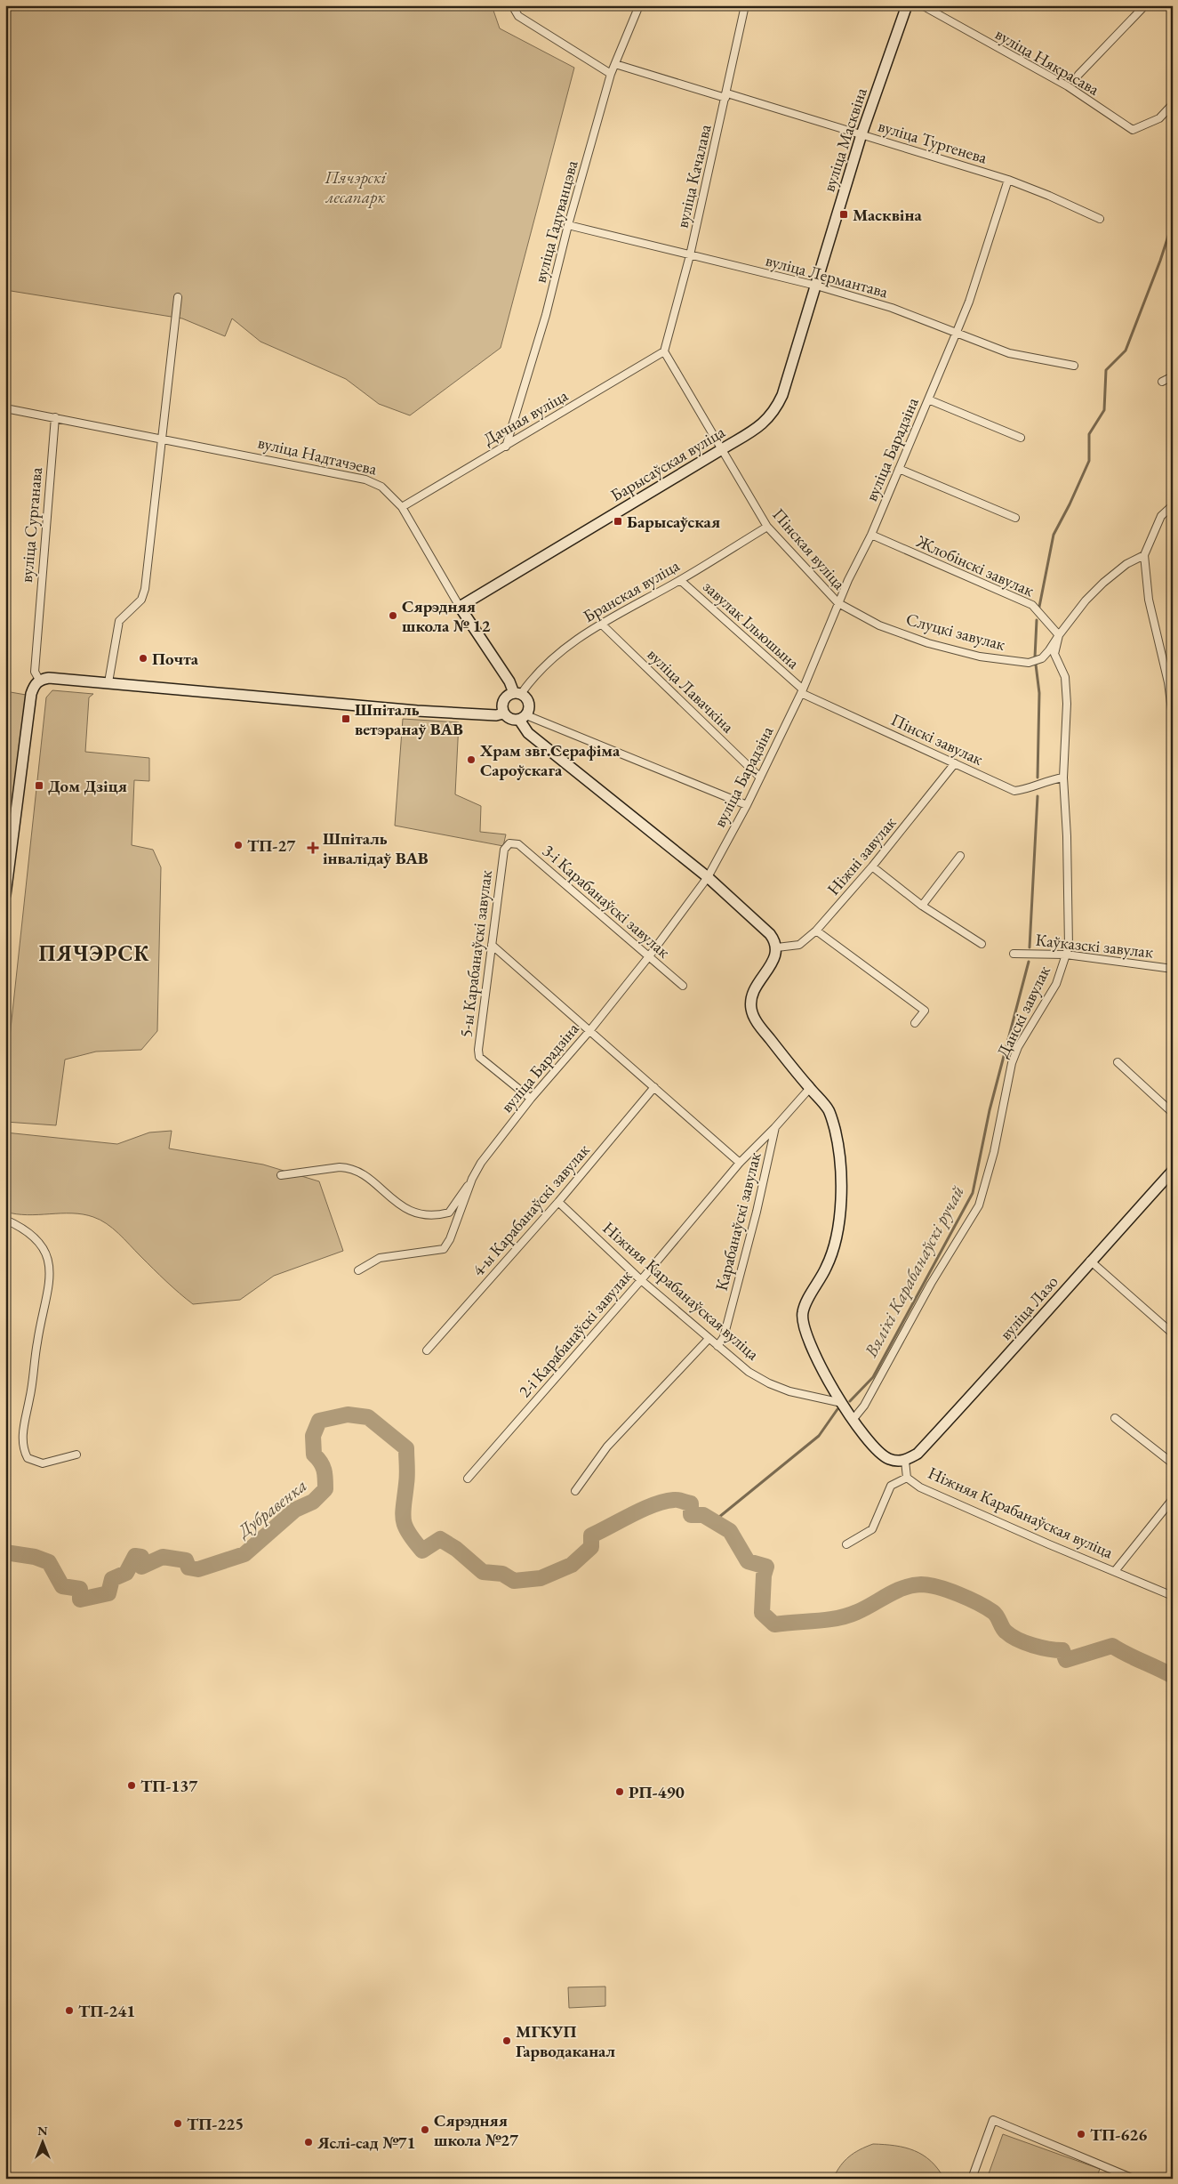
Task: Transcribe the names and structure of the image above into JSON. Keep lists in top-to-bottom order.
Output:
{
  "streets": {
    "main road": [
      "вуліца Масквіна",
      "вуліца Надтачэева",
      "Барысаўская вуліца",
      "вуліца Лазо"
    ],
    "street": [
      "вуліца Някрасава",
      "вуліца Тургенева",
      "вуліца Качалава",
      "вуліца Гадуванцэва",
      "вуліца Лермантава",
      "Дачная вуліца",
      "вуліца Барадзіна",
      "вуліца Сурганава",
      "Пінская вуліца",
      "Жлобінскі завулак",
      "Бранская вуліца",
      "завулак Ільюшына",
      "Слуцкі завулак",
      "вуліца Лавачкіна",
      "Пінскі завулак",
      "Ніжні завулак",
      "3-і Карабанаўскі завулак",
      "Каўказскі завулак",
      "5-ы Карабанаўскі завулак",
      "Данскі завулак",
      "4-ы Карабанаўскі завулак",
      "Карабанаўскі завулак",
      "Ніжняя Карабанаўская вуліца",
      "2-і Карабанаўскі завулак"
    ]
  },
  "crossings": [
    ["вуліца Масквіна", "вуліца Тургенева"],
    ["вуліца Масквіна", "вуліца Лермантава"],
    ["вуліца Масквіна", "Барысаўская вуліца"],
    ["вуліца Тургенева", "вуліца Качалава"],
    ["вуліца Тургенева", "вуліца Гадуванцэва"],
    ["вуліца Тургенева", "вуліца Барадзіна"],
    ["вуліца Качалава", "вуліца Лермантава"],
    ["вуліца Качалава", "Дачная вуліца"],
    ["вуліца Качалава", "Пінская вуліца"],
    ["вуліца Гадуванцэва", "вуліца Лермантава"],
    ["вуліца Гадуванцэва", "Дачная вуліца"],
    ["вуліца Лермантава", "вуліца Барадзіна"],
    ["вуліца Лермантава", "Барысаўская вуліца"],
    ["Дачная вуліца", "вуліца Надтачэева"],
    ["Дачная вуліца", "Пінская вуліца"],
    ["вуліца Барадзіна", "Пінская вуліца"],
    ["вуліца Барадзіна", "Жлобінскі завулак"],
    ["вуліца Барадзіна", "завулак Ільюшына"],
    ["вуліца Барадзіна", "Слуцкі завулак"],
    ["вуліца Барадзіна", "вуліца Лавачкіна"],
    ["вуліца Барадзіна", "Пінскі завулак"],
    ["вуліца Барадзіна", "3-і Карабанаўскі завулак"],
    ["вуліца Барадзіна", "5-ы Карабанаўскі завулак"],
    ["вуліца Надтачэева", "Барысаўская вуліца"],
    ["вуліца Надтачэева", "вуліца Сурганава"],
    ["вуліца Надтачэева", "Бранская вуліца"],
    ["Барысаўская вуліца", "Пінская вуліца"],
    ["Пінская вуліца", "Бранская вуліца"],
    ["Пінская вуліца", "Слуцкі завулак"],
    ["Жлобінскі завулак", "Слуцкі завулак"],
    ["Жлобінскі завулак", "Данскі завулак"],
    ["Бранская вуліца", "завулак Ільюшына"],
    ["Бранская вуліца", "вуліца Лавачкіна"],
    ["завулак Ільюшына", "Пінскі завулак"],
    ["Слуцкі завулак", "Данскі завулак"],
    ["Пінскі завулак", "Ніжні завулак"],
    ["Пінскі завулак", "Данскі завулак"],
    ["3-і Карабанаўскі завулак", "5-ы Карабанаўскі завулак"],
    ["Каўказскі завулак", "Данскі завулак"],
    ["4-ы Карабанаўскі завулак", "Ніжняя Карабанаўская вуліца"],
    ["Карабанаўскі завулак", "Ніжняя Карабанаўская вуліца"],
    ["Карабанаўскі завулак", "2-і Карабанаўскі завулак"],
    ["Ніжняя Карабанаўская вуліца", "вуліца Лазо"],
    ["Ніжняя Карабанаўская вуліца", "2-і Карабанаўскі завулак"]
  ],
  "districts": ["ПЯЧЭРСК"],
  "water": ["Вялікі Карабанаўскі ручай", "Дубравенка"],
  "parks": ["Пячэрскі лесапарк"],
  "places": {
    "transit": [
      "Масквіна",
      "Барысаўская",
      "Шпіталь ветэранаў ВАВ",
      "Дом Дзіця"
    ],
    "other": [
      "Сярэдняя школа № 12",
      "Почта",
      "Храм звг.Серафіма Сароўскага",
      "ТП-27",
      "ТП-137",
      "РП-490",
      "ТП-241",
      "МГКУП Гарводаканал",
      "ТП-225",
      "Сярэдняя школа №27",
      "ТП-626",
      "Яслі-сад №71"
    ],
    "health": ["Шпіталь інвалідаў ВАВ"]
  },
  "north": "top"
}
